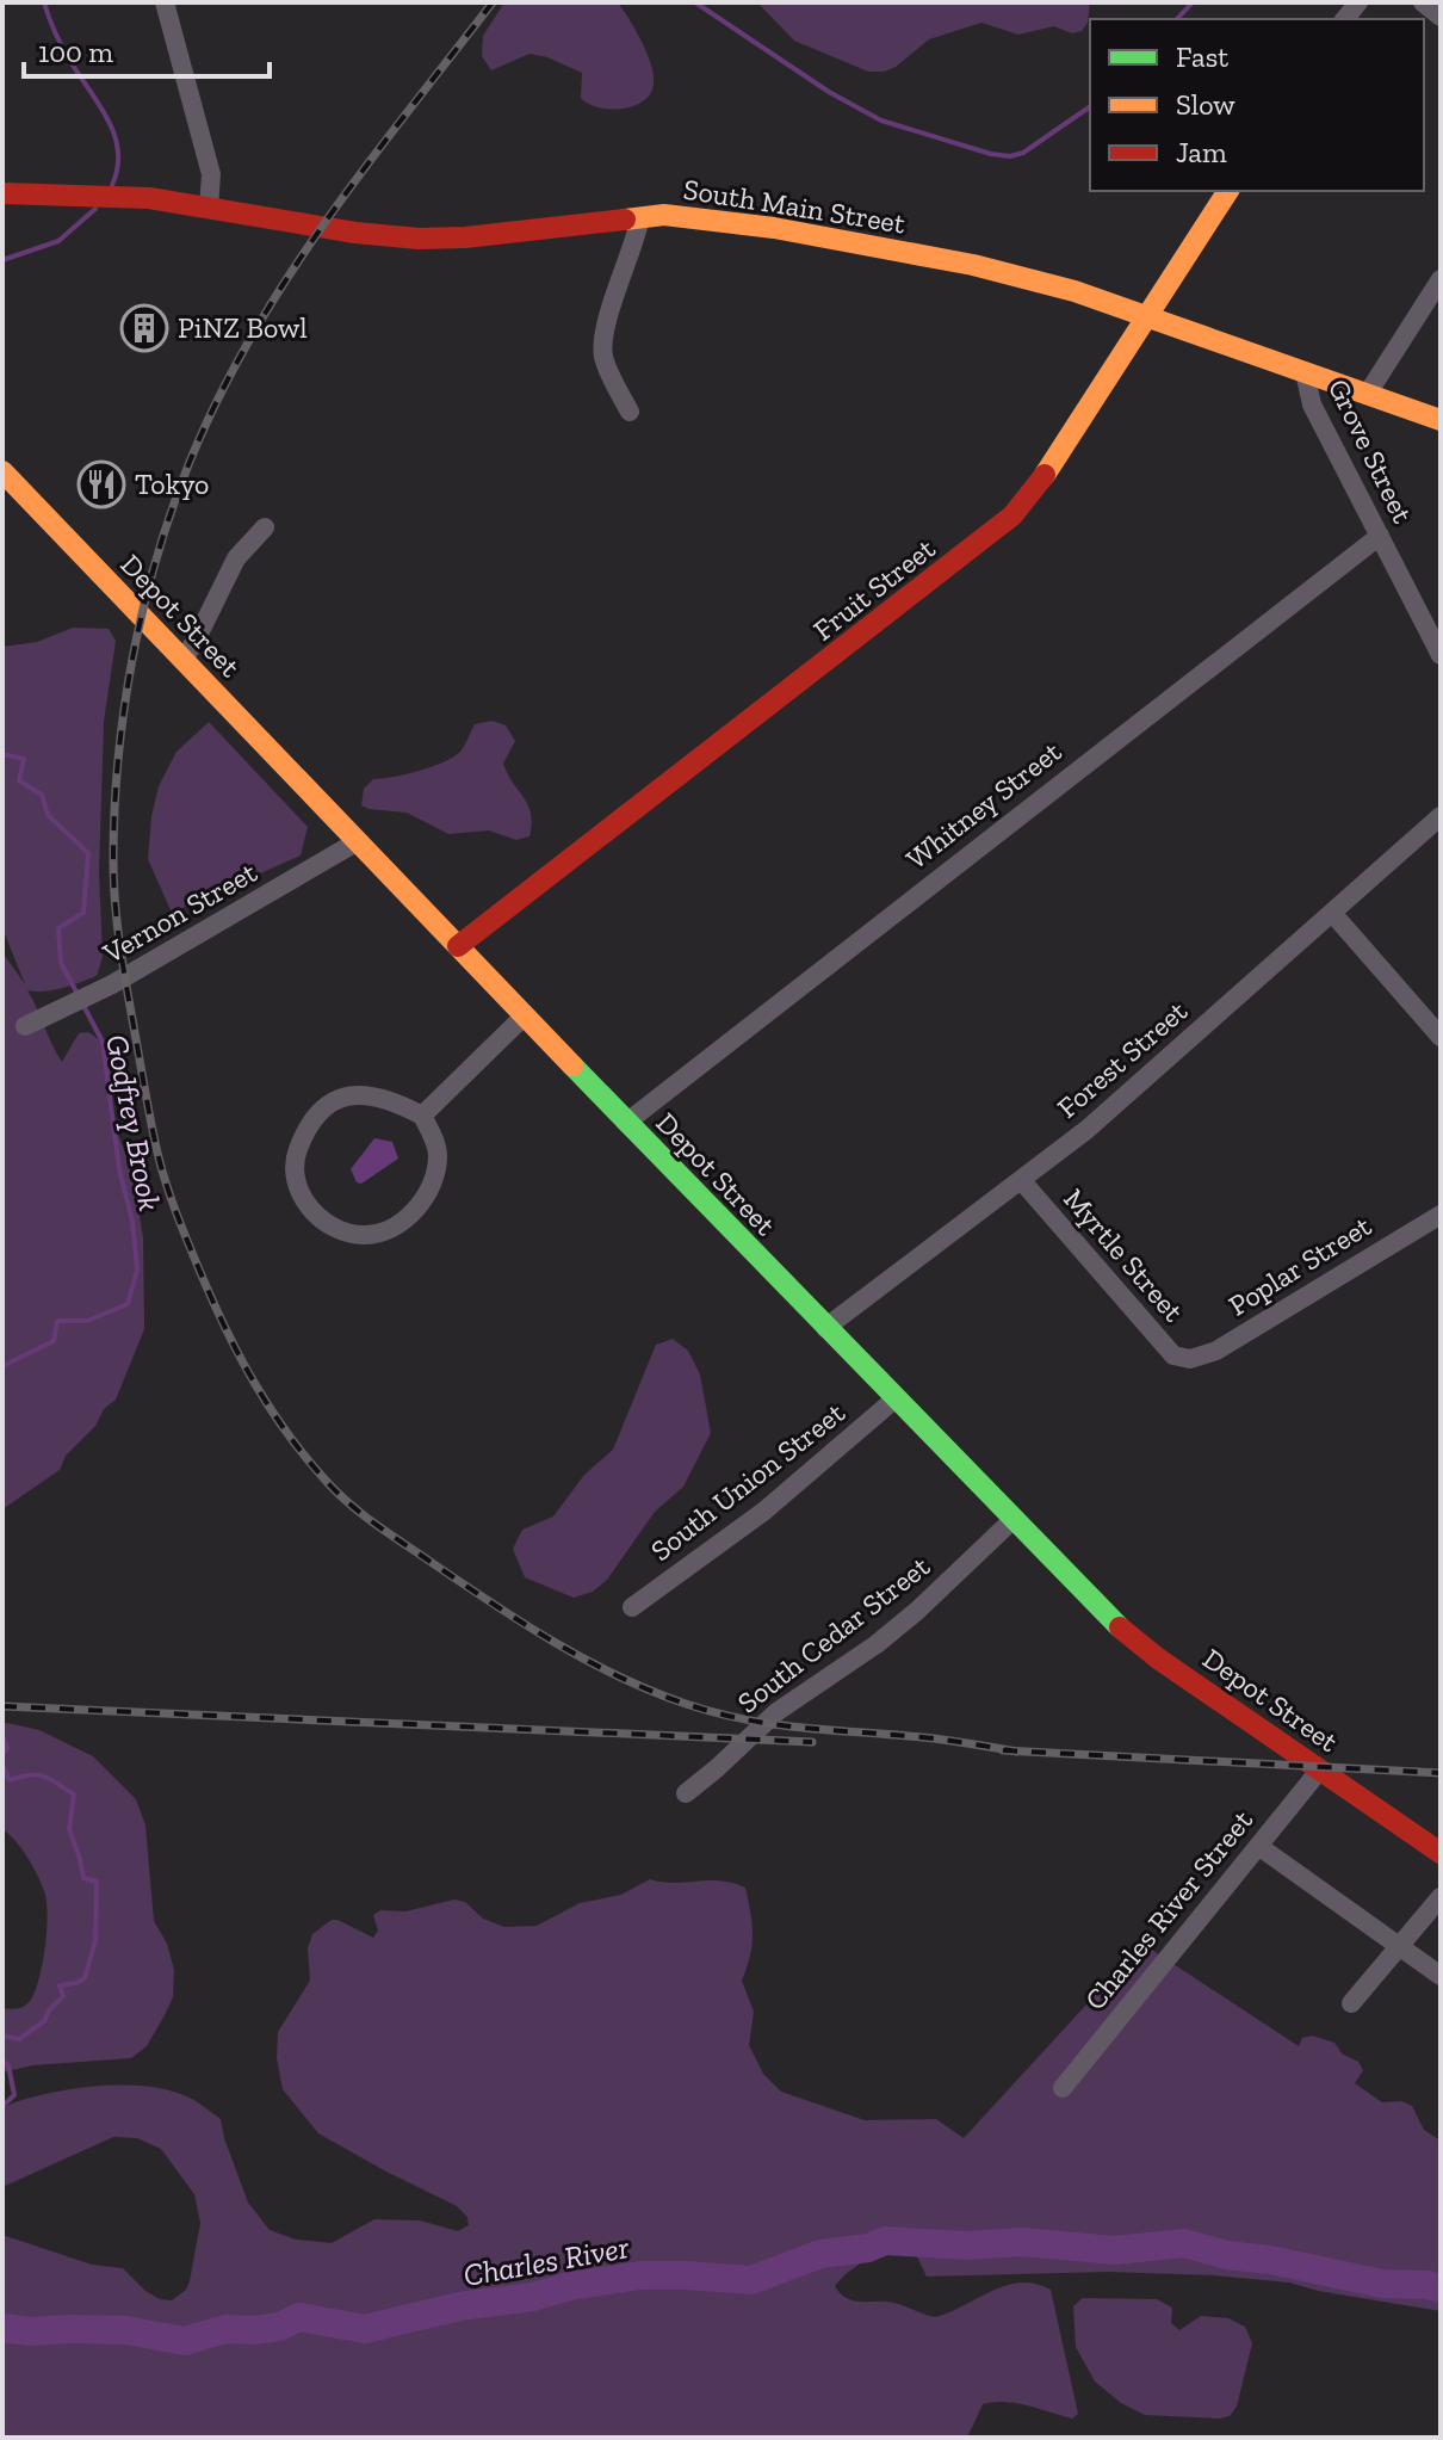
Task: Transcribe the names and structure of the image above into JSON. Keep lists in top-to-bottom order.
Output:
{
  "streets": {
    "main road": ["South Main Street", "Fruit Street", "Depot Street"],
    "street": [
      "Grove Street",
      "Whitney Street",
      "Vernon Street",
      "Forest Street",
      "Myrtle Street",
      "Poplar Street",
      "South Union Street",
      "South Cedar Street",
      "Charles River Street"
    ]
  },
  "crossings": [
    ["South Main Street", "Grove Street"],
    ["South Main Street", "Fruit Street"],
    ["Grove Street", "Whitney Street"],
    ["Fruit Street", "Depot Street"],
    ["Depot Street", "Whitney Street"],
    ["Depot Street", "Vernon Street"],
    ["Depot Street", "Forest Street"],
    ["Depot Street", "South Union Street"],
    ["Depot Street", "South Cedar Street"],
    ["Depot Street", "Charles River Street"],
    ["Forest Street", "Myrtle Street"],
    ["Myrtle Street", "Poplar Street"]
  ],
  "water": ["Godfrey Brook", "Charles River"],
  "places": {
    "building": ["PiNZ Bowl"],
    "restaurant": ["Tokyo"]
  },
  "legend": ["Fast", "Slow", "Jam"],
  "scale_bar": "100 m"
}
